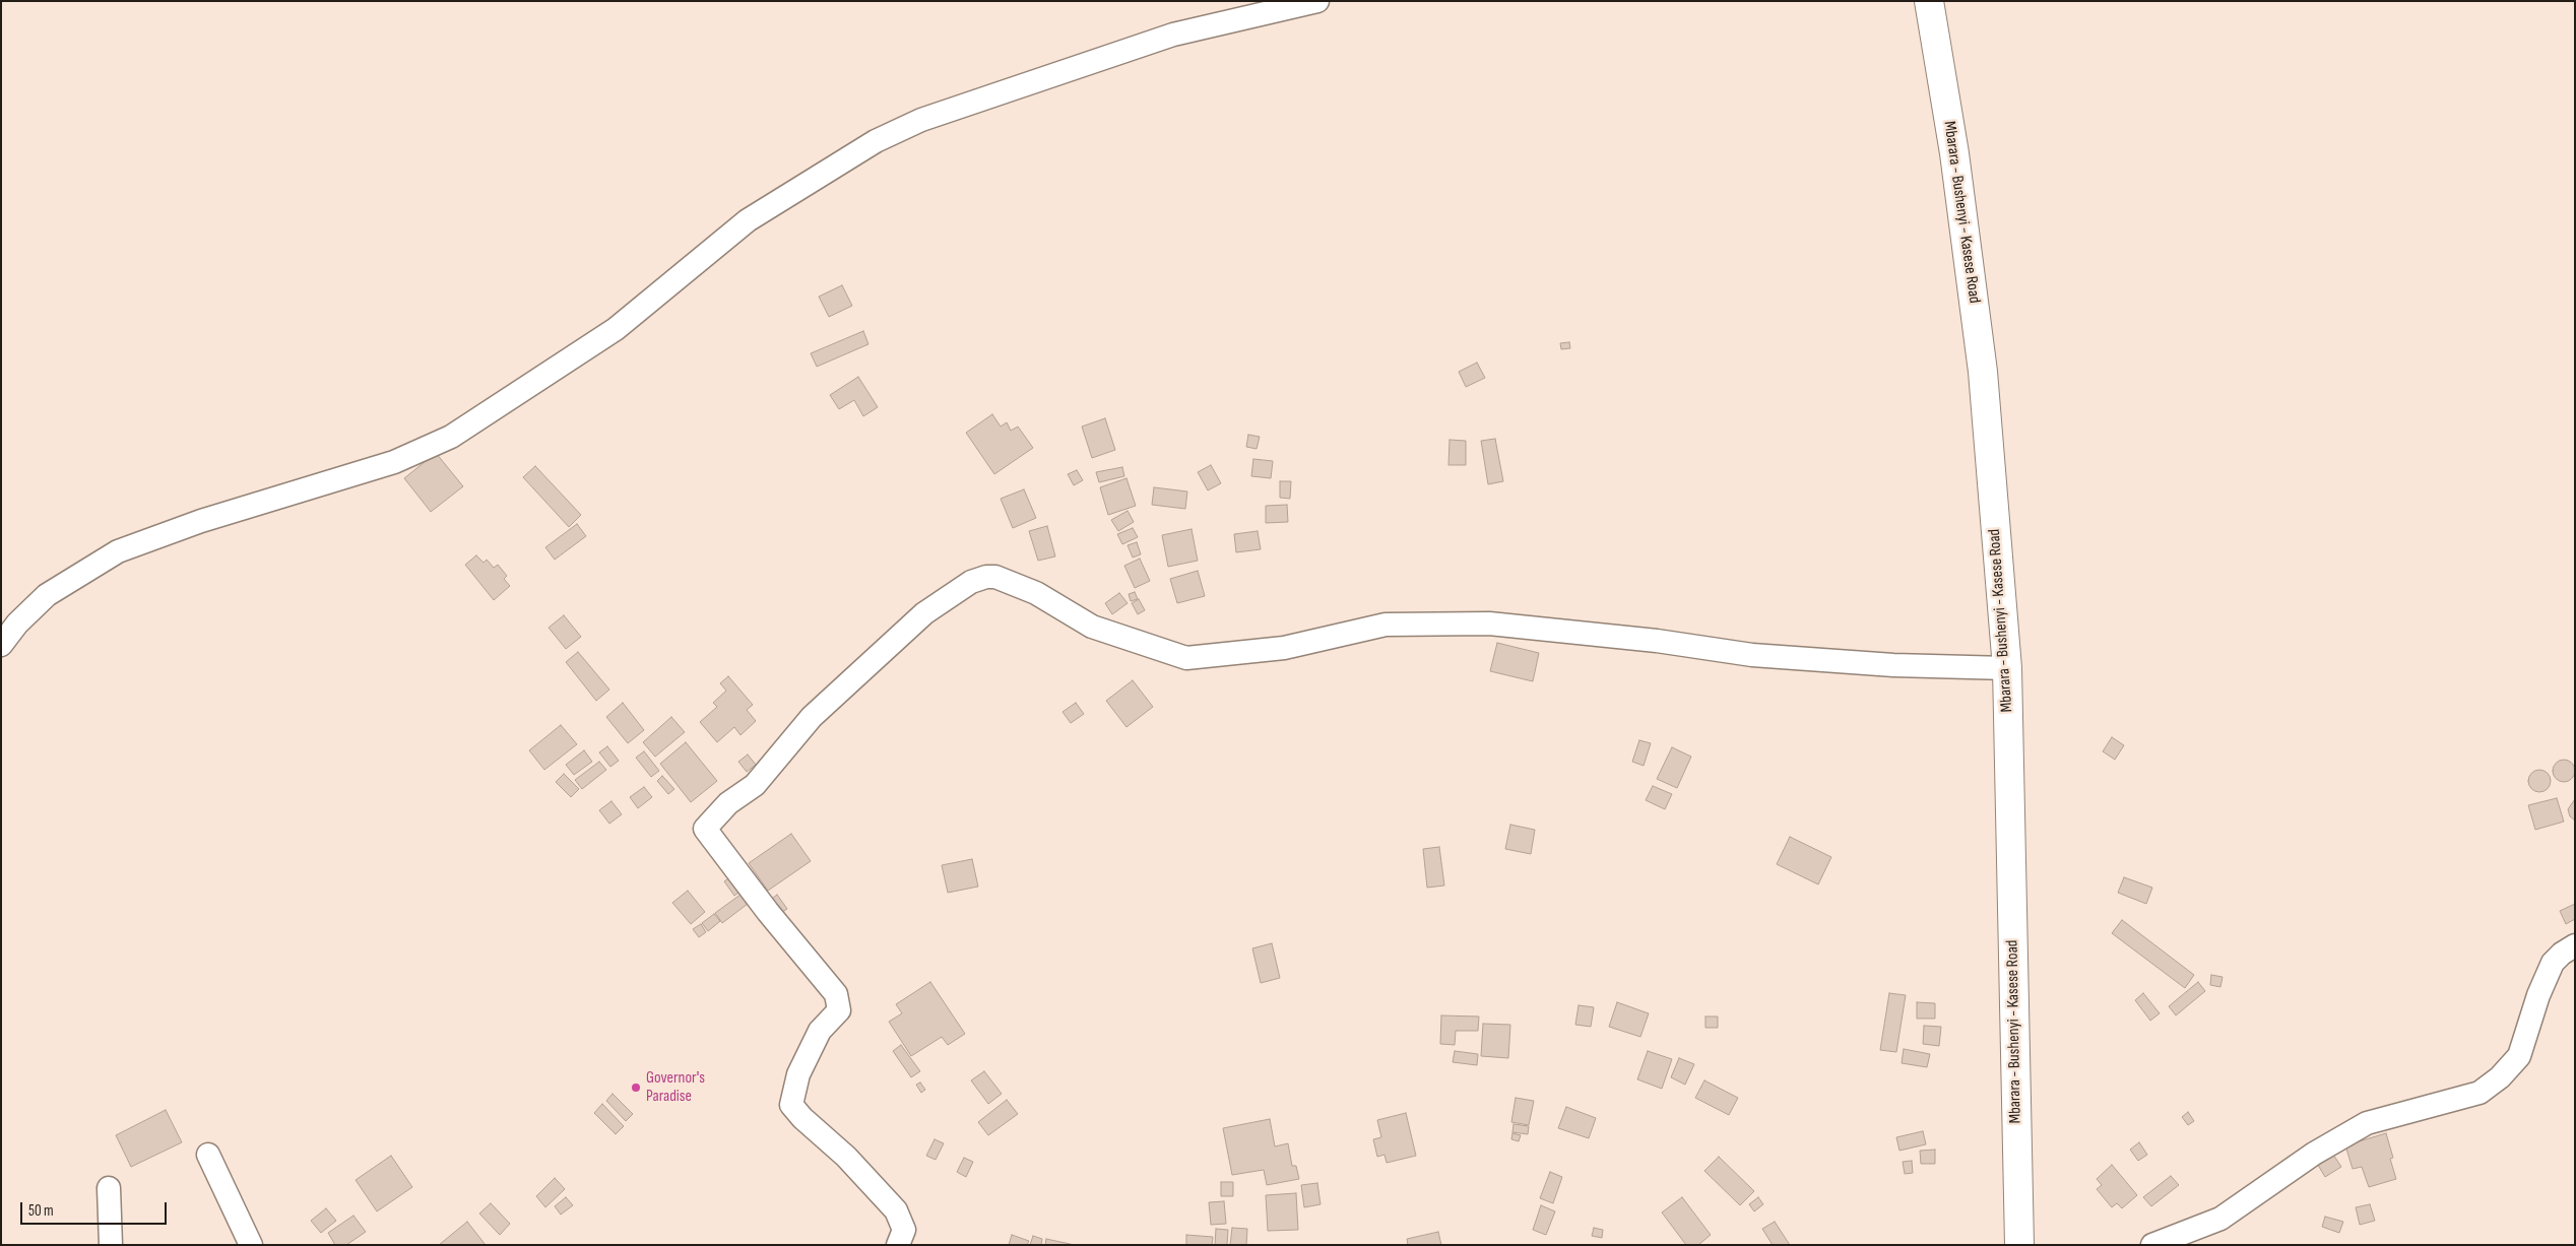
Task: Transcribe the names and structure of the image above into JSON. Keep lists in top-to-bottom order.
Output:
{
  "streets": {
    "main road": ["Mbarara - Bushenyi - Kasese Road"]
  },
  "places": ["Governor's Paradise"],
  "scale_bar": "50 m"
}
